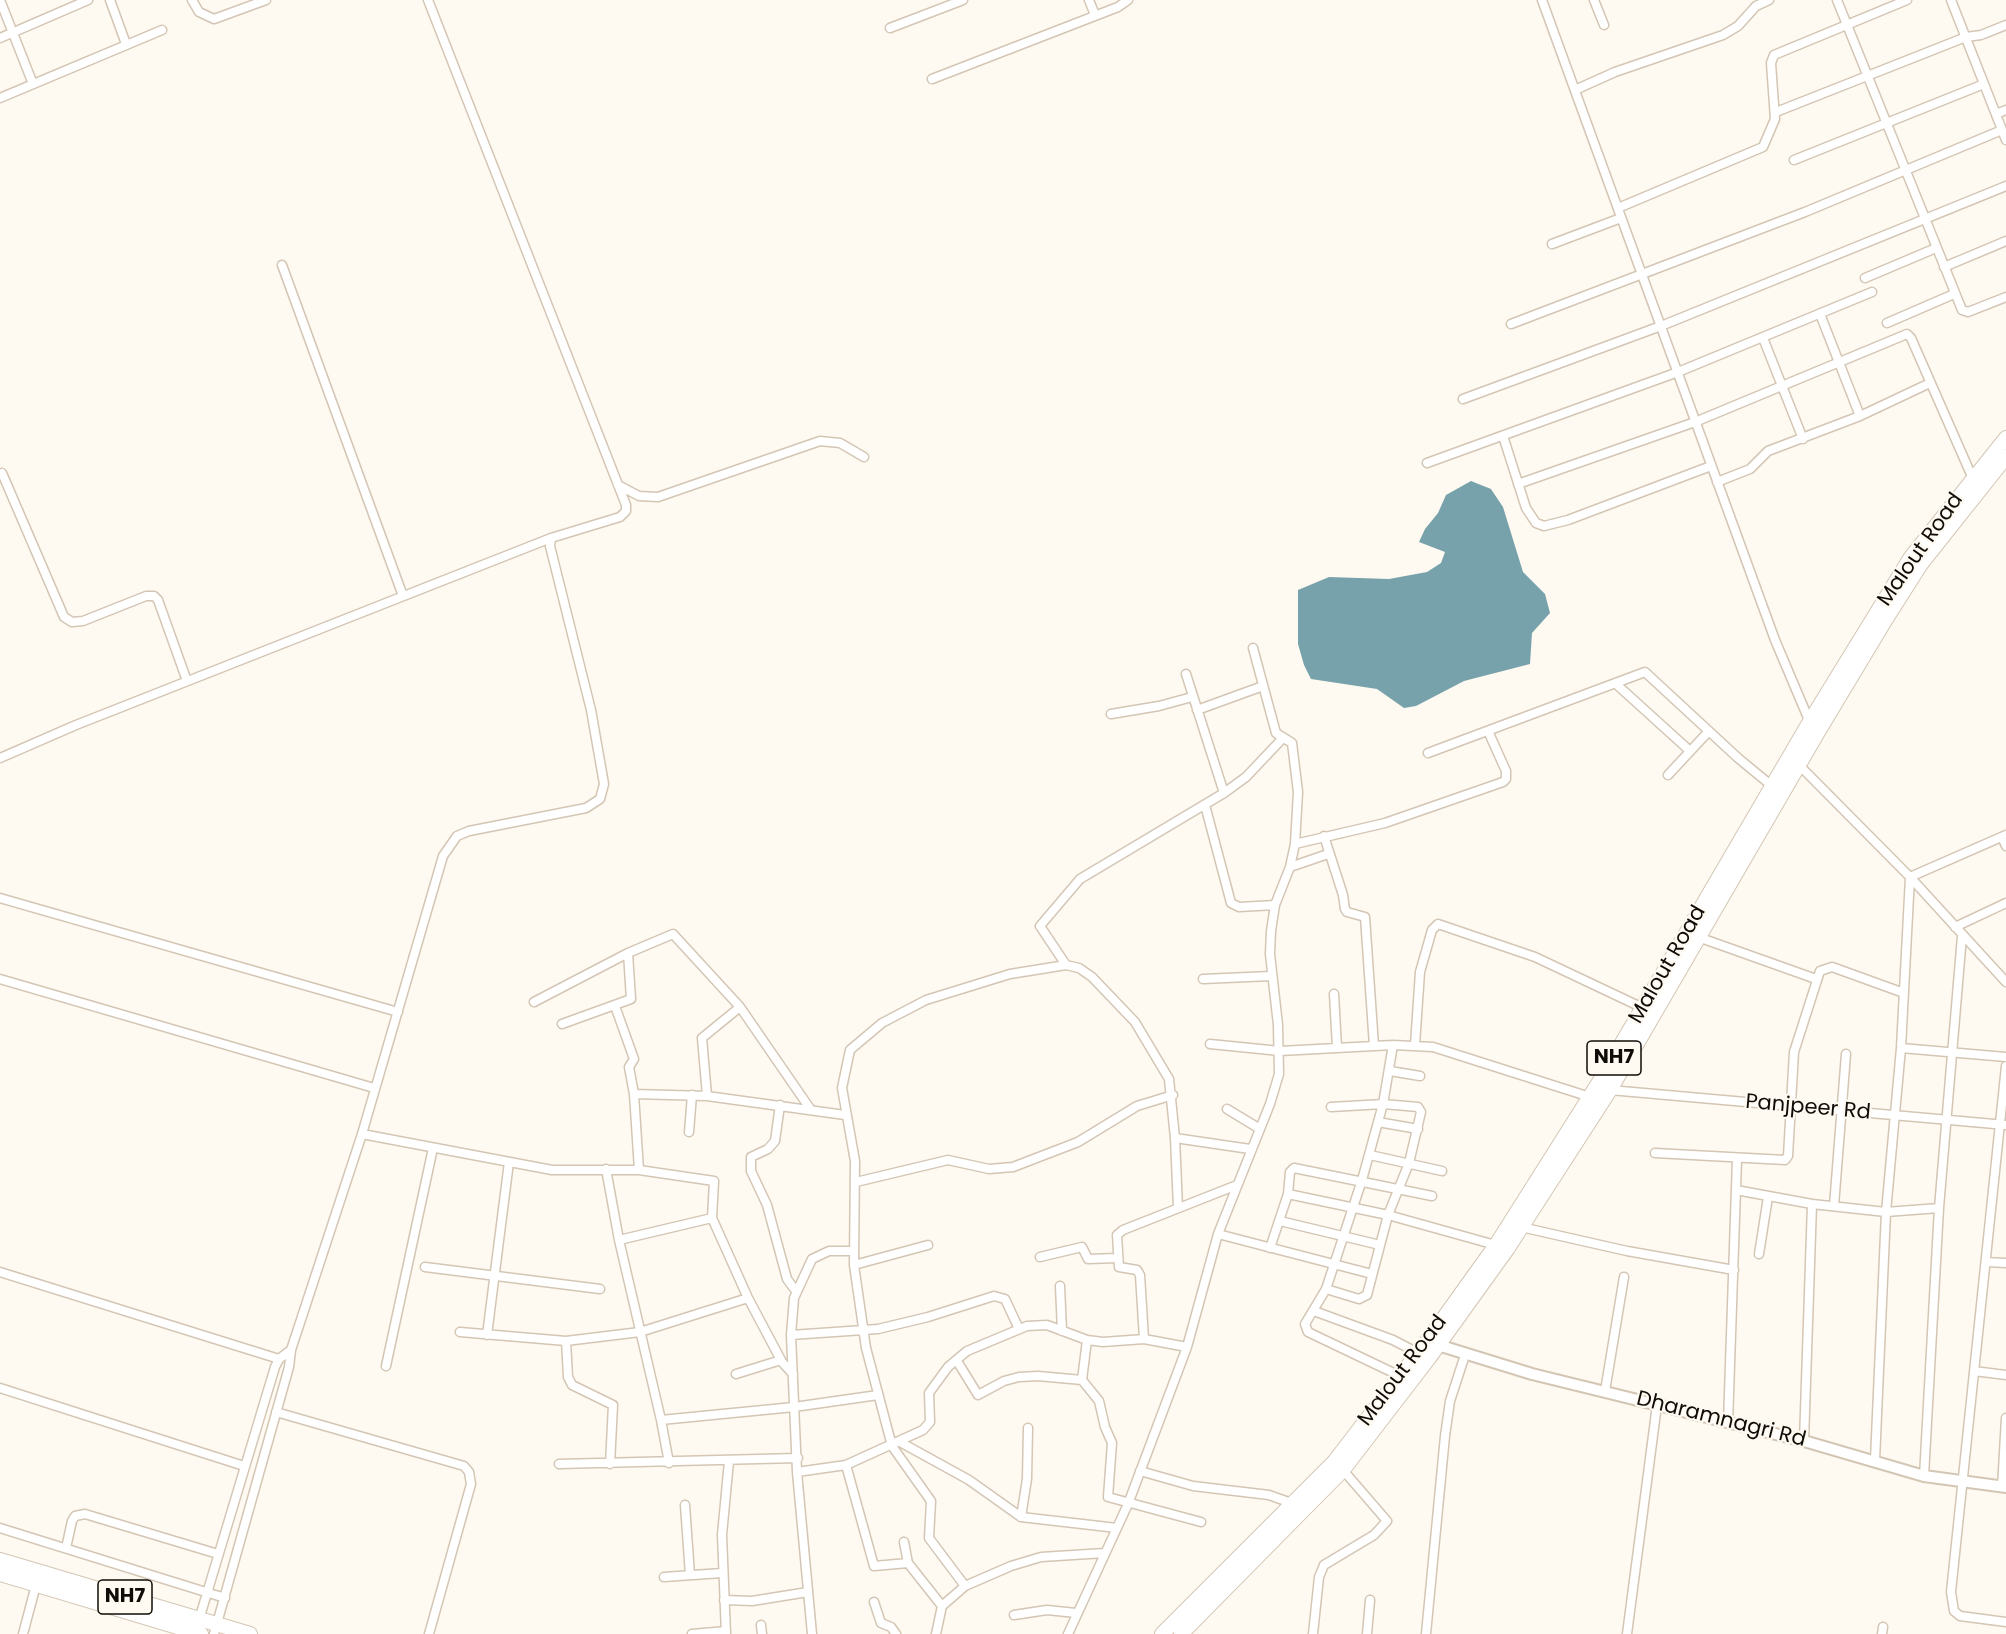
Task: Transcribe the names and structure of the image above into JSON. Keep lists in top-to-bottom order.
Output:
{
  "streets": {
    "highway": ["Malout Road", "NH7"],
    "street": ["Panjpeer Rd", "Dharamnagri Rd"]
  },
  "crossings": [
    ["Malout Road", "Panjpeer Rd"],
    ["Malout Road", "Dharamnagri Rd"]
  ]
}
